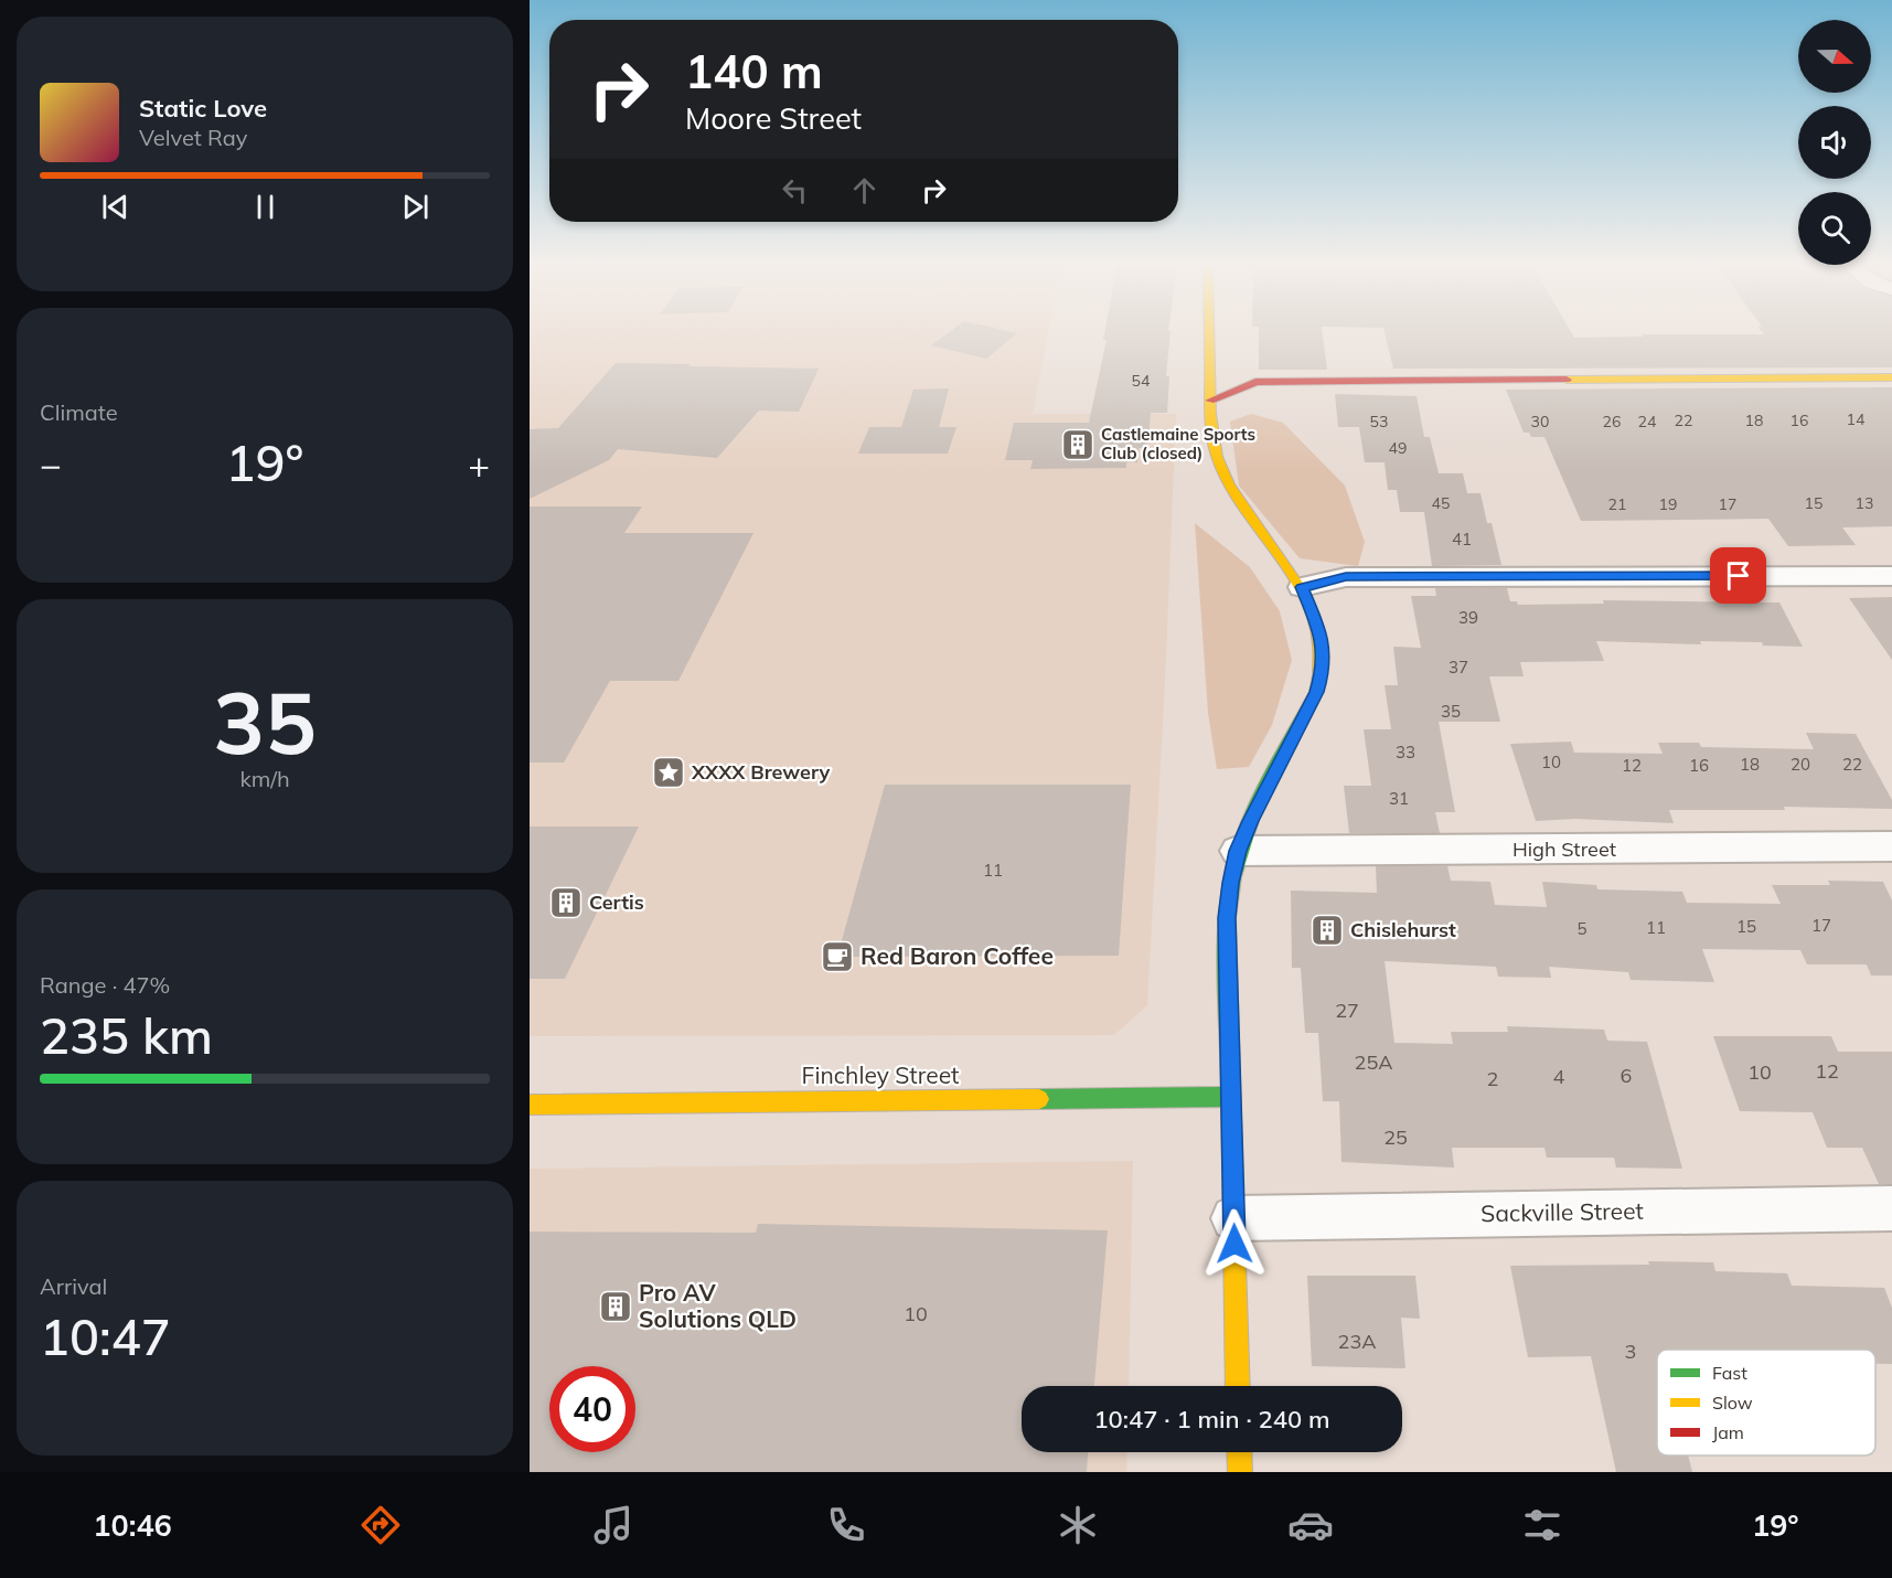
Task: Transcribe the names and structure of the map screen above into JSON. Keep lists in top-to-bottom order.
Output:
{
  "streets": {
    "street": ["High Street", "Finchley Street", "Sackville Street"]
  },
  "places": {
    "building": [
      "Castlemaine Sports Club (closed)",
      "Certis",
      "Chislehurst",
      "Pro AV Solutions QLD"
    ],
    "place": ["XXXX Brewery"],
    "cafe": ["Red Baron Coffee"]
  },
  "house_numbers": [
    "54",
    "14",
    "22",
    "18",
    "16",
    "53",
    "30",
    "26",
    "24",
    "49",
    "45",
    "15",
    "13",
    "21",
    "19",
    "17",
    "41",
    "39",
    "37",
    "35",
    "33",
    "10",
    "18",
    "20",
    "22",
    "12",
    "16",
    "31",
    "11",
    "17",
    "15",
    "11",
    "5",
    "27",
    "25A",
    "12",
    "10",
    "6",
    "4",
    "2",
    "25",
    "10",
    "23A",
    "3"
  ],
  "legend": ["Fast", "Slow", "Jam"],
  "north": "right",
  "page": {
    "turn": ["140 m", "Moore Street"],
    "song": ["Static Love", "Velvet Ray"],
    "tile": [
      "Climate",
      ["35", "km/h"],
      ["Range · 47%", "235 km"],
      ["Arrival", "10:47"]
    ],
    "heat": ["−", "19°", "+"],
    "limit": "40",
    "trip": "10:47 · 1 min · 240 m",
    "tabs": ["10:46", "19°"]
  }
}
